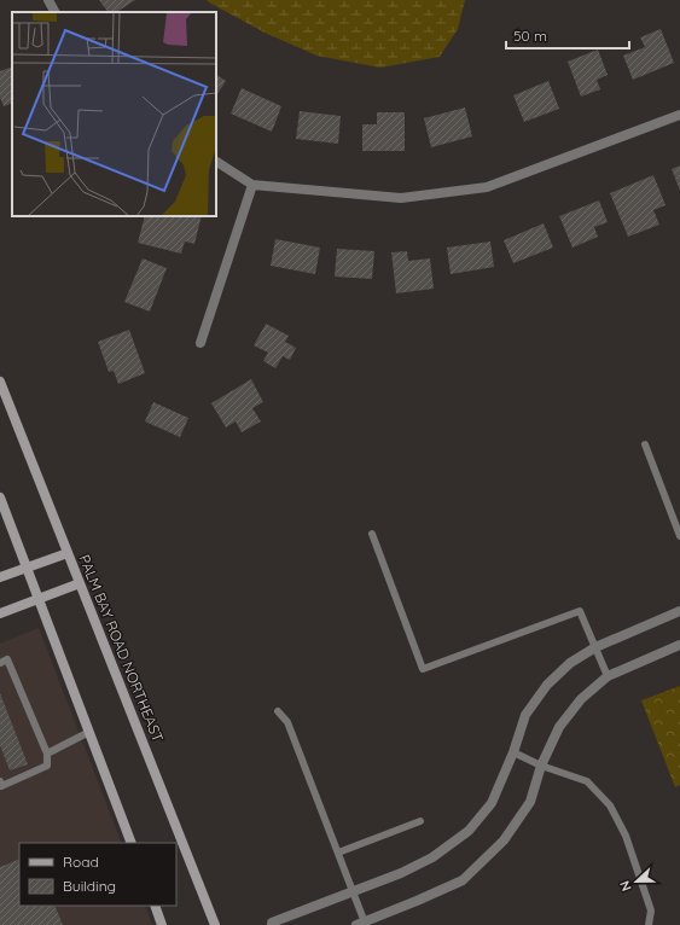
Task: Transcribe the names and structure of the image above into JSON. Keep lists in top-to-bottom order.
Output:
{
  "streets": {
    "main road": ["PALM BAY ROAD NORTHEAST"]
  },
  "legend": ["Road", "Building"],
  "scale_bar": "50 m",
  "north": "left"
}
